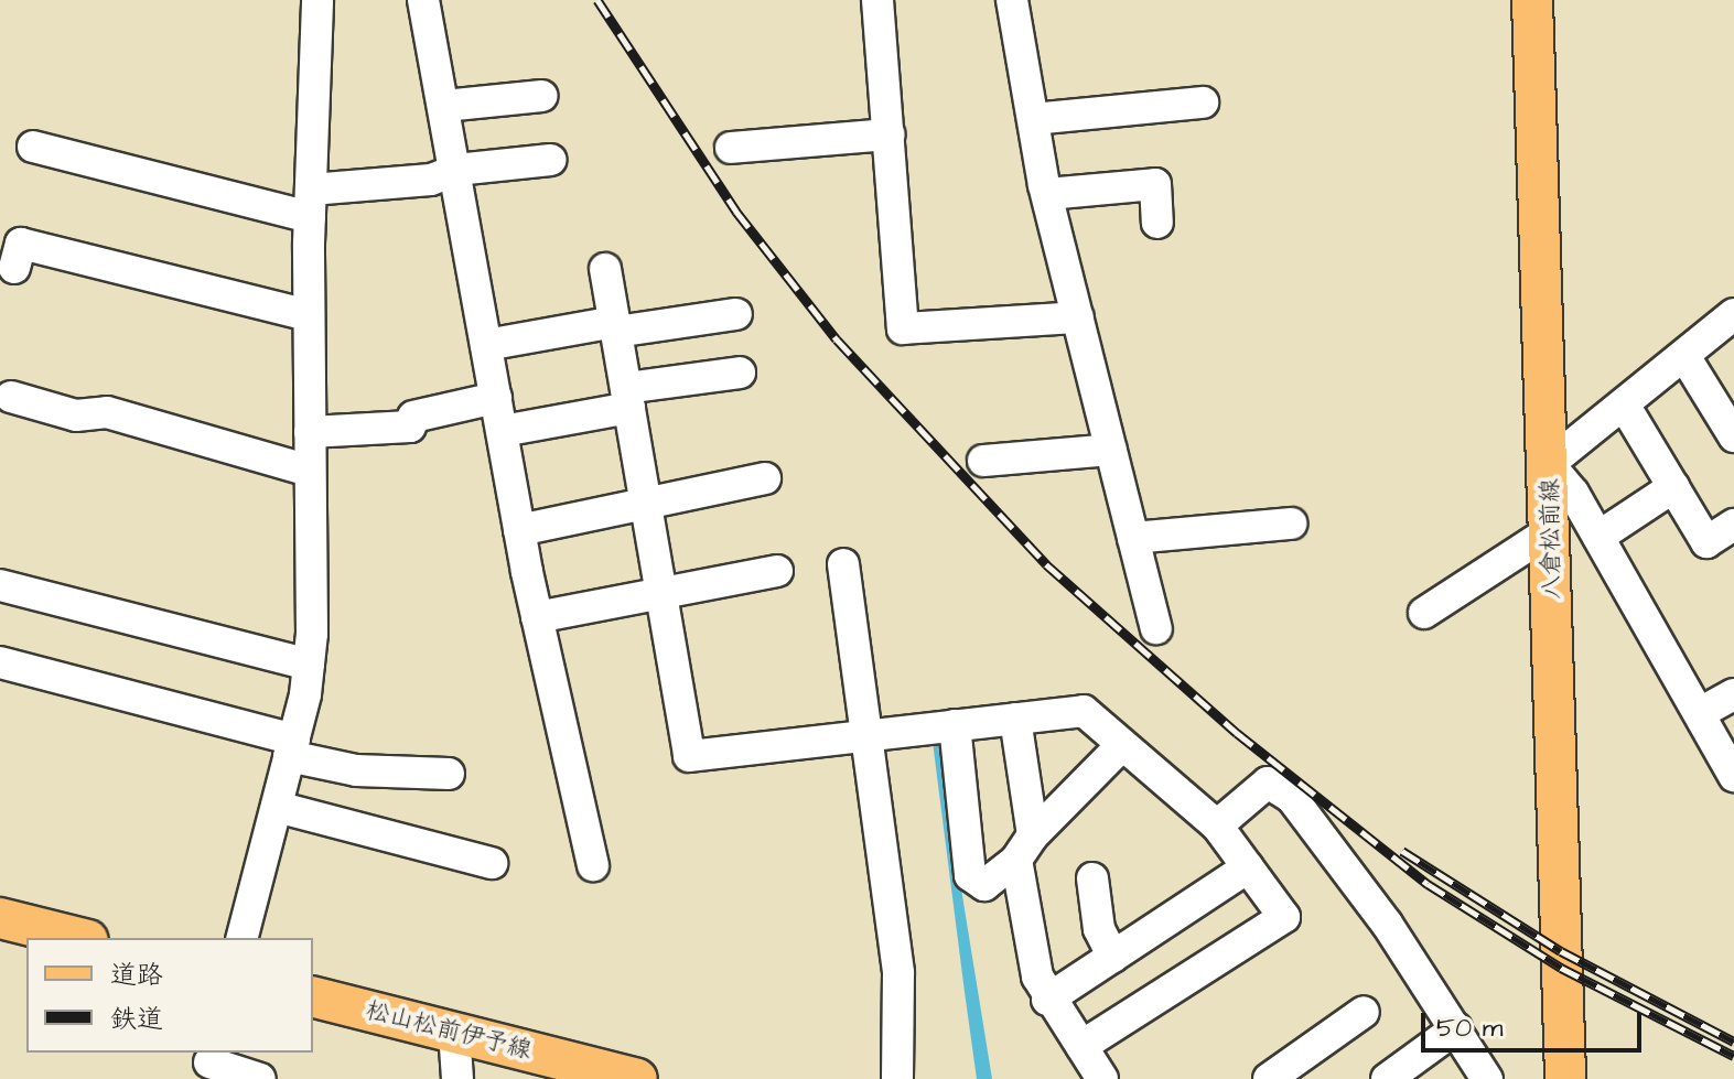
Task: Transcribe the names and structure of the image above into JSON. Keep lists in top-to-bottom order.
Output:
{
  "streets": {
    "main road": ["八倉松前線", "松山松前伊予線"]
  },
  "legend": ["道路", "鉄道"],
  "scale_bar": "50 m"
}
